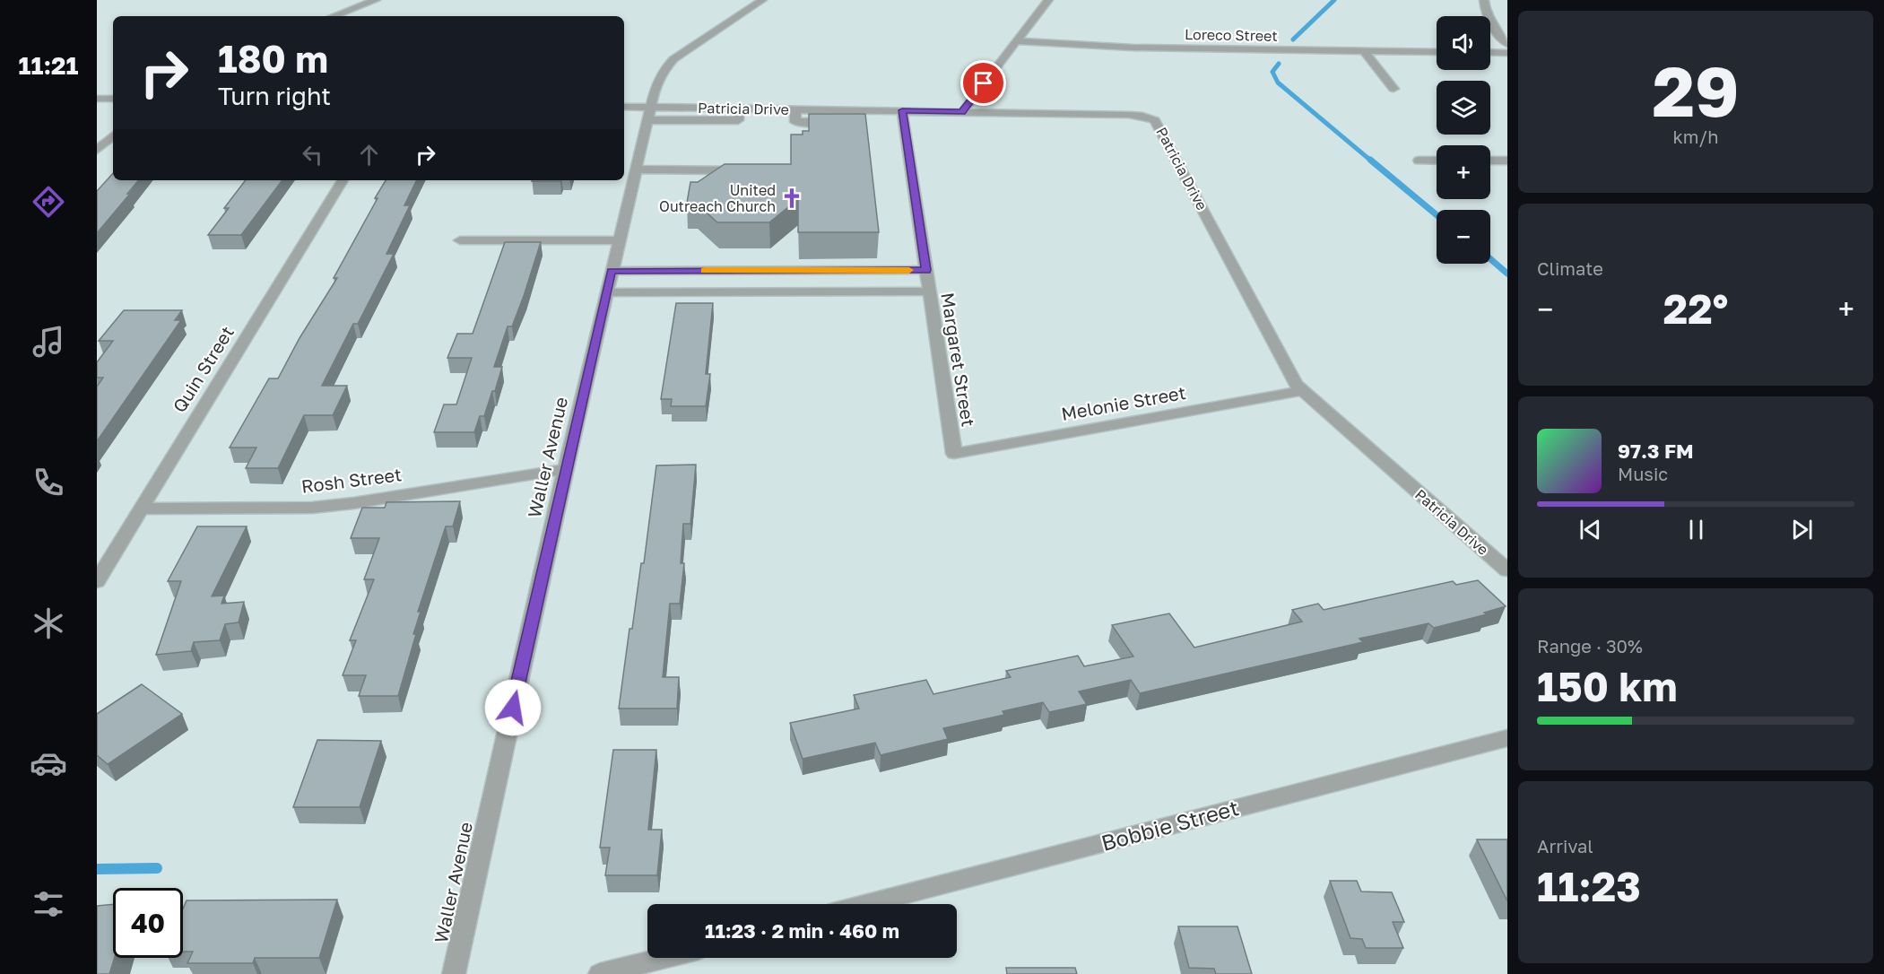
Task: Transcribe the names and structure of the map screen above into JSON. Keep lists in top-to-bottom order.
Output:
{
  "streets": {
    "street": [
      "Loreco Street",
      "Patricia Drive",
      "Margaret Street",
      "Quin Street",
      "Melonie Street",
      "Waller Avenue",
      "Rosh Street",
      "Bobbie Street"
    ]
  },
  "crossings": [
    ["Patricia Drive", "Margaret Street"],
    ["Patricia Drive", "Melonie Street"],
    ["Patricia Drive", "Waller Avenue"],
    ["Margaret Street", "Melonie Street"],
    ["Quin Street", "Rosh Street"],
    ["Waller Avenue", "Rosh Street"]
  ],
  "places": {
    "church": ["United Outreach Church"]
  },
  "page": {
    "tabs": "11:21",
    "tile": [
      ["29", "km/h"],
      "Climate",
      ["Range · 30%", "150 km"],
      ["Arrival", "11:23"]
    ],
    "map_buttons": ["+", "−"],
    "turn": ["180 m", "Turn right"],
    "heat": ["−", "22°", "+"],
    "song": ["97.3 FM", "Music"],
    "limit": "40",
    "trip": "11:23 · 2 min · 460 m"
  }
}
